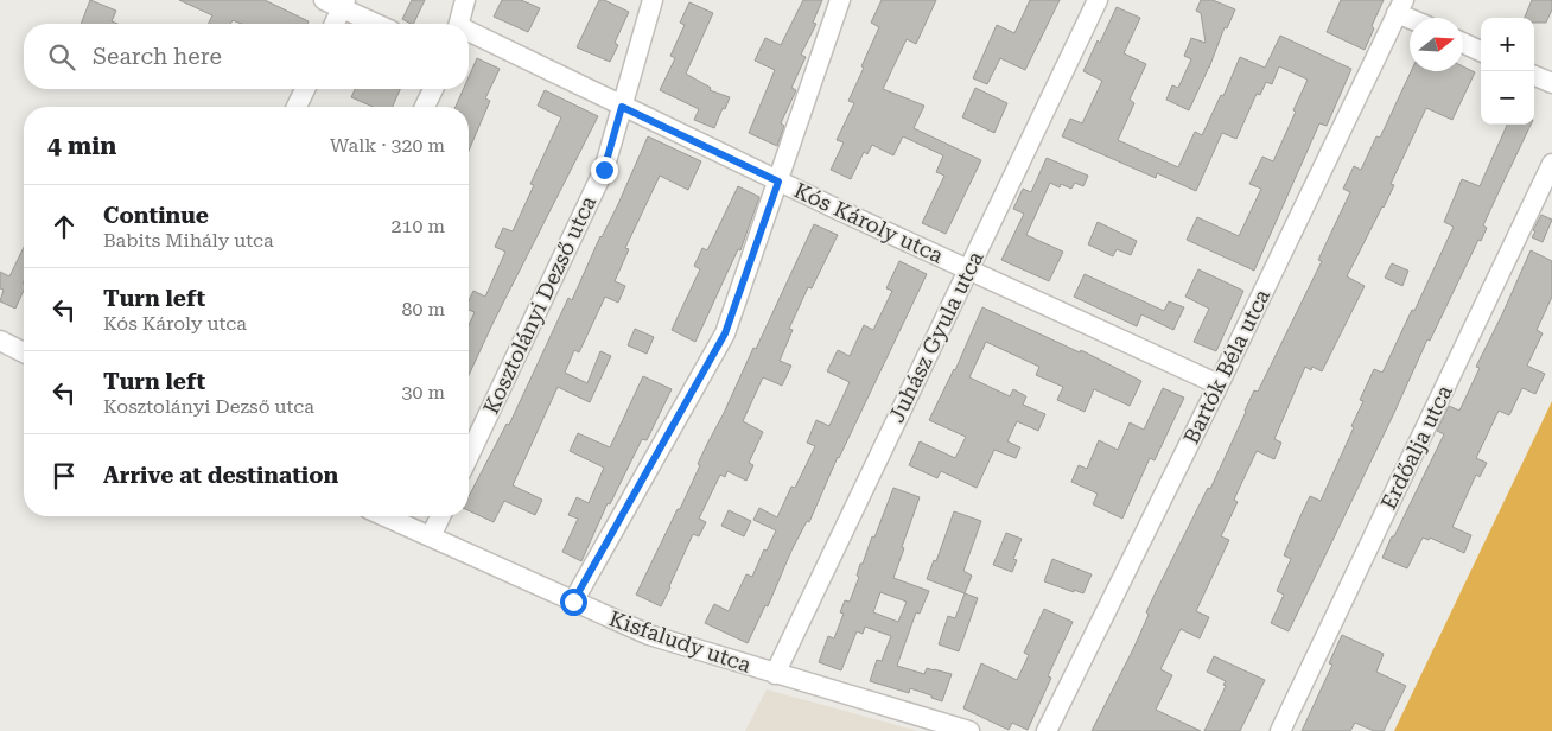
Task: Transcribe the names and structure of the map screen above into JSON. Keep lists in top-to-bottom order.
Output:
{
  "streets": {
    "street": [
      "Kós Károly utca",
      "Kosztolányi Dezső utca",
      "Juhász Gyula utca",
      "Bartók Béla utca",
      "Erdőalja utca",
      "Kisfaludy utca"
    ]
  },
  "crossings": [
    ["Kós Károly utca", "Kosztolányi Dezső utca"],
    ["Kós Károly utca", "Juhász Gyula utca"],
    ["Kós Károly utca", "Bartók Béla utca"],
    ["Juhász Gyula utca", "Kisfaludy utca"]
  ],
  "north": "right",
  "page": {
    "map_buttons": ["+", "−"],
    "search": "Search here",
    "heading": ["4 min", "Walk · 320 m"],
    "list": [
      ["Continue", "Babits Mihály utca", "210 m"],
      ["Turn left", "Kós Károly utca", "80 m"],
      ["Turn left", "Kosztolányi Dezső utca", "30 m"],
      "Arrive at destination"
    ]
  }
}
